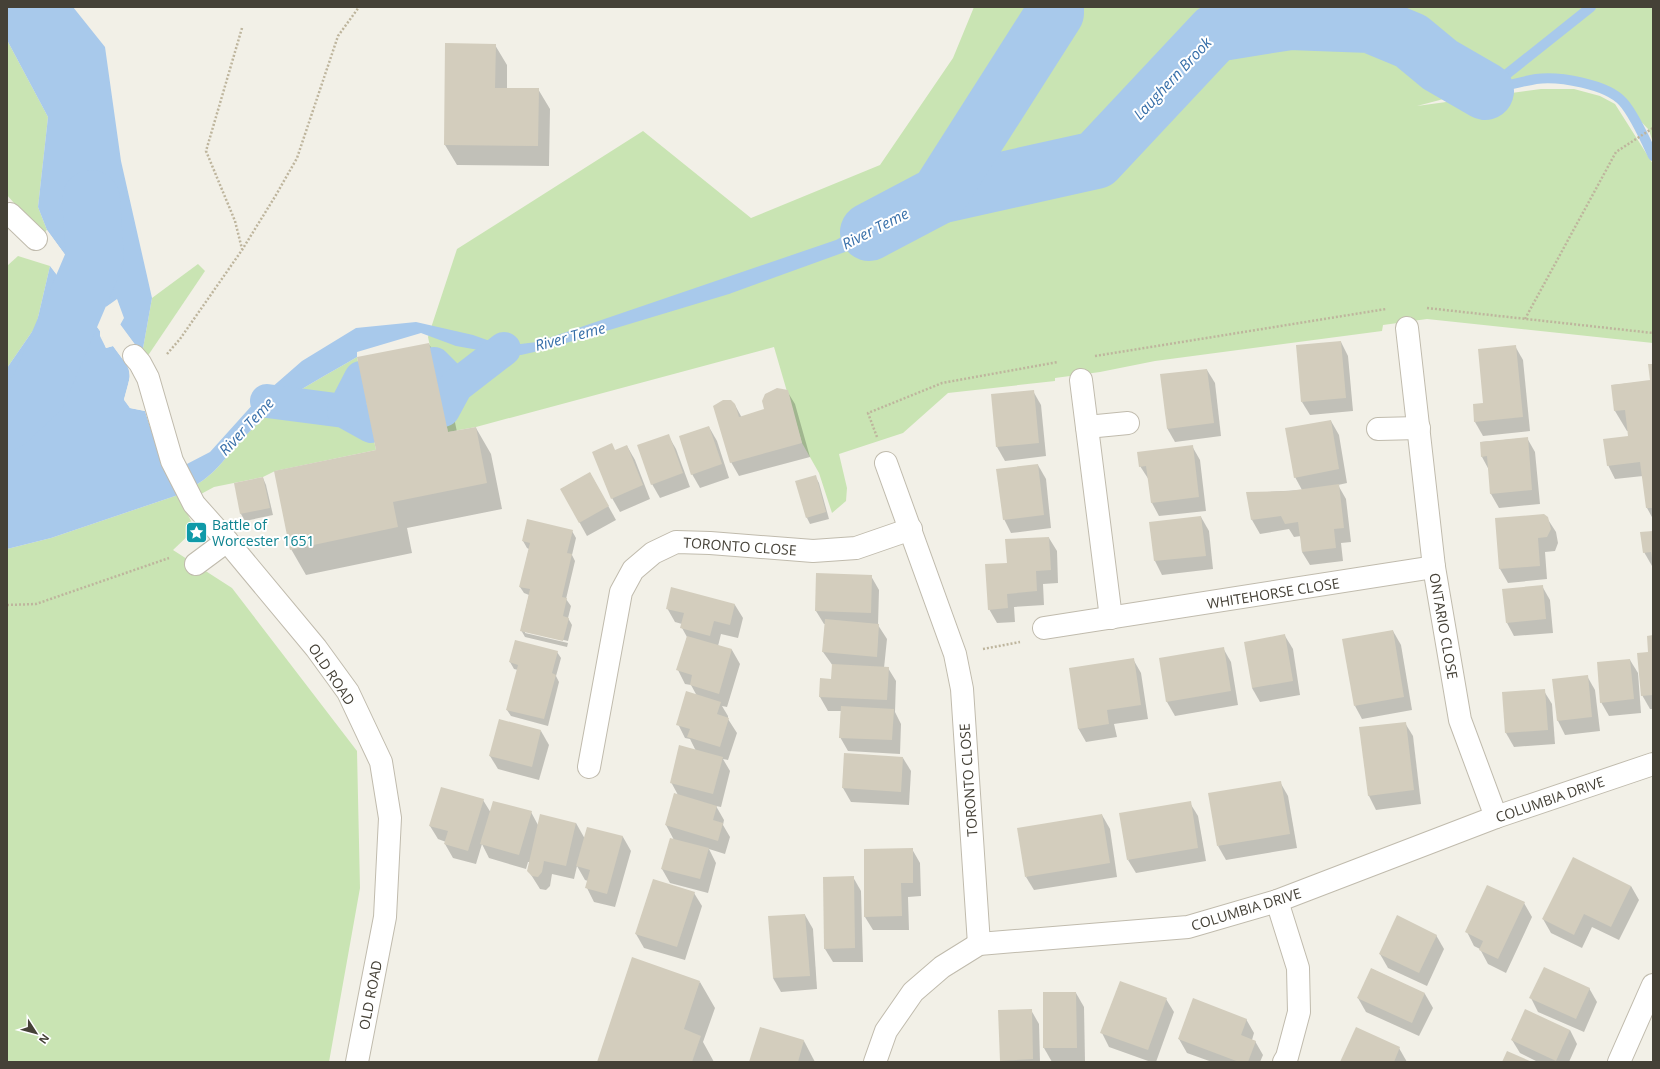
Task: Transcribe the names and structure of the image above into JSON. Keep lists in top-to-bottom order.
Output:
{
  "streets": {
    "street": [
      "TORONTO CLOSE",
      "WHITEHORSE CLOSE",
      "ONTARIO CLOSE",
      "OLD ROAD",
      "COLUMBIA DRIVE"
    ]
  },
  "crossings": [
    ["TORONTO CLOSE", "COLUMBIA DRIVE"],
    ["WHITEHORSE CLOSE", "ONTARIO CLOSE"],
    ["ONTARIO CLOSE", "COLUMBIA DRIVE"]
  ],
  "water": ["Laughern Brook", "River Teme"],
  "places": {
    "place": ["Battle of Worcester 1651"]
  },
  "north": "bottom right"
}
